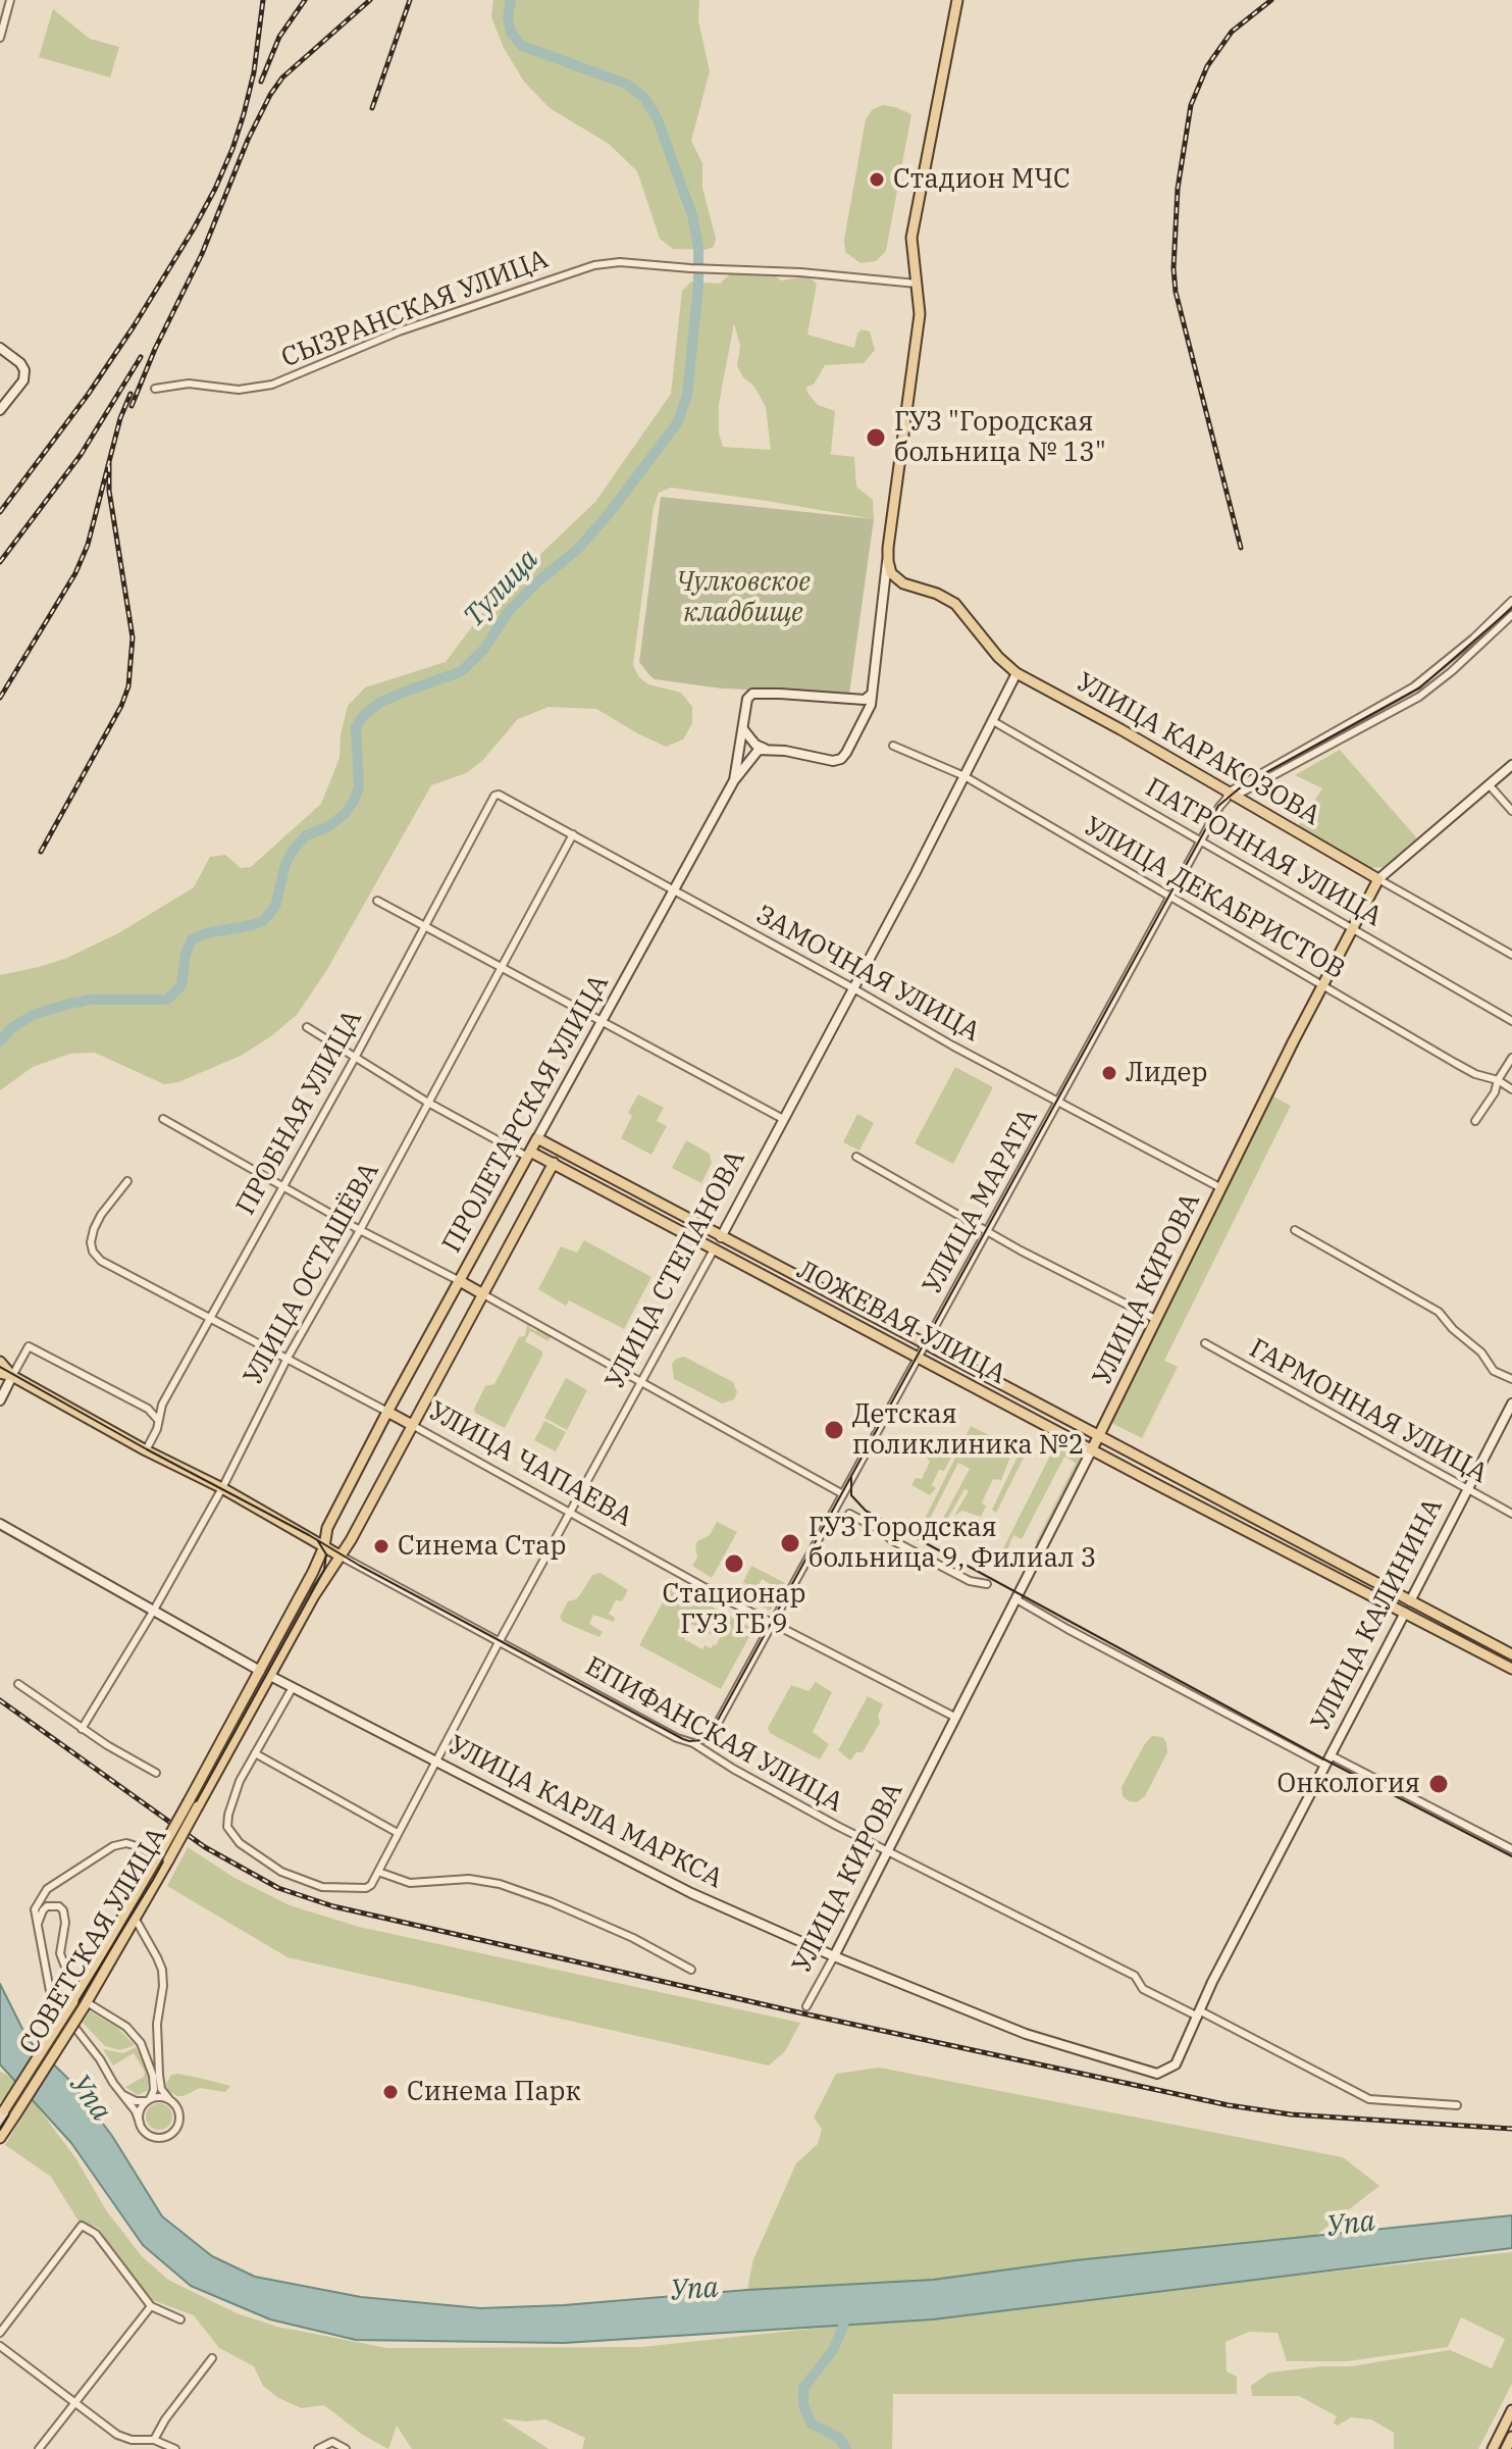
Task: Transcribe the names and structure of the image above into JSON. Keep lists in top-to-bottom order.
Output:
{
  "streets": {
    "main road": [
      "УЛИЦА КАРАКОЗОВА",
      "ПРОЛЕТАРСКАЯ УЛИЦА",
      "УЛИЦА СТЕПАНОВА",
      "УЛИЦА КИРОВА",
      "ЛОЖЕВАЯ УЛИЦА",
      "УЛИЦА ЧАПАЕВА",
      "УЛИЦА КАЛИНИНА",
      "УЛИЦА КАРЛА МАРКСА",
      "СОВЕТСКАЯ УЛИЦА"
    ],
    "street": [
      "СЫЗРАНСКАЯ УЛИЦА",
      "ПАТРОННАЯ УЛИЦА",
      "УЛИЦА ДЕКАБРИСТОВ",
      "ЗАМОЧНАЯ УЛИЦА",
      "ПРОБНАЯ УЛИЦА",
      "УЛИЦА МАРАТА",
      "УЛИЦА ОСТАШЁВА",
      "ГАРМОННАЯ УЛИЦА",
      "ЕПИФАНСКАЯ УЛИЦА"
    ]
  },
  "crossings": [
    ["УЛИЦА КАРАКОЗОВА", "УЛИЦА МАРАТА"],
    ["УЛИЦА КАРАКОЗОВА", "УЛИЦА СТЕПАНОВА"],
    ["УЛИЦА КАРАКОЗОВА", "УЛИЦА КИРОВА"],
    ["ПАТРОННАЯ УЛИЦА", "УЛИЦА МАРАТА"],
    ["ПАТРОННАЯ УЛИЦА", "УЛИЦА СТЕПАНОВА"],
    ["ПАТРОННАЯ УЛИЦА", "УЛИЦА КИРОВА"],
    ["УЛИЦА ДЕКАБРИСТОВ", "УЛИЦА МАРАТА"],
    ["УЛИЦА ДЕКАБРИСТОВ", "УЛИЦА СТЕПАНОВА"],
    ["УЛИЦА ДЕКАБРИСТОВ", "УЛИЦА КИРОВА"],
    ["ЗАМОЧНАЯ УЛИЦА", "ПРОБНАЯ УЛИЦА"],
    ["ЗАМОЧНАЯ УЛИЦА", "ПРОЛЕТАРСКАЯ УЛИЦА"],
    ["ЗАМОЧНАЯ УЛИЦА", "УЛИЦА МАРАТА"],
    ["ЗАМОЧНАЯ УЛИЦА", "УЛИЦА СТЕПАНОВА"],
    ["ЗАМОЧНАЯ УЛИЦА", "УЛИЦА ОСТАШЁВА"],
    ["ЗАМОЧНАЯ УЛИЦА", "УЛИЦА КИРОВА"],
    ["ПРОБНАЯ УЛИЦА", "ЛОЖЕВАЯ УЛИЦА"],
    ["ПРОБНАЯ УЛИЦА", "УЛИЦА ЧАПАЕВА"],
    ["ПРОЛЕТАРСКАЯ УЛИЦА", "ЛОЖЕВАЯ УЛИЦА"],
    ["ПРОЛЕТАРСКАЯ УЛИЦА", "УЛИЦА ЧАПАЕВА"],
    ["ПРОЛЕТАРСКАЯ УЛИЦА", "ЕПИФАНСКАЯ УЛИЦА"],
    ["ПРОЛЕТАРСКАЯ УЛИЦА", "УЛИЦА КАРЛА МАРКСА"],
    ["ПРОЛЕТАРСКАЯ УЛИЦА", "СОВЕТСКАЯ УЛИЦА"],
    ["УЛИЦА МАРАТА", "ЛОЖЕВАЯ УЛИЦА"],
    ["УЛИЦА МАРАТА", "УЛИЦА ЧАПАЕВА"],
    ["УЛИЦА МАРАТА", "ЕПИФАНСКАЯ УЛИЦА"],
    ["УЛИЦА СТЕПАНОВА", "ЛОЖЕВАЯ УЛИЦА"],
    ["УЛИЦА СТЕПАНОВА", "УЛИЦА ЧАПАЕВА"],
    ["УЛИЦА СТЕПАНОВА", "ЕПИФАНСКАЯ УЛИЦА"],
    ["УЛИЦА СТЕПАНОВА", "УЛИЦА КАРЛА МАРКСА"],
    ["УЛИЦА ОСТАШЁВА", "ЛОЖЕВАЯ УЛИЦА"],
    ["УЛИЦА ОСТАШЁВА", "УЛИЦА ЧАПАЕВА"],
    ["УЛИЦА ОСТАШЁВА", "УЛИЦА КАРЛА МАРКСА"],
    ["УЛИЦА КИРОВА", "ЛОЖЕВАЯ УЛИЦА"],
    ["УЛИЦА КИРОВА", "УЛИЦА ЧАПАЕВА"],
    ["УЛИЦА КИРОВА", "ЕПИФАНСКАЯ УЛИЦА"],
    ["УЛИЦА КИРОВА", "УЛИЦА КАРЛА МАРКСА"],
    ["ЛОЖЕВАЯ УЛИЦА", "УЛИЦА КАЛИНИНА"],
    ["ГАРМОННАЯ УЛИЦА", "УЛИЦА КАЛИНИНА"],
    ["УЛИЦА КАЛИНИНА", "ЕПИФАНСКАЯ УЛИЦА"],
    ["УЛИЦА КАЛИНИНА", "УЛИЦА КАРЛА МАРКСА"]
  ],
  "water": ["Тулица", "Упа"],
  "parks": ["Чулковское кладбище"],
  "places": [
    "Стадион МЧС",
    "ГУЗ \"Городская больница № 13\"",
    "Лидер",
    "Детская поликлиника №2",
    "ГУЗ Городская больница 9, Филиал 3",
    "Синема Стар",
    "Стационар ГУЗ ГБ 9",
    "Онкология",
    "Синема Парк"
  ]
}
